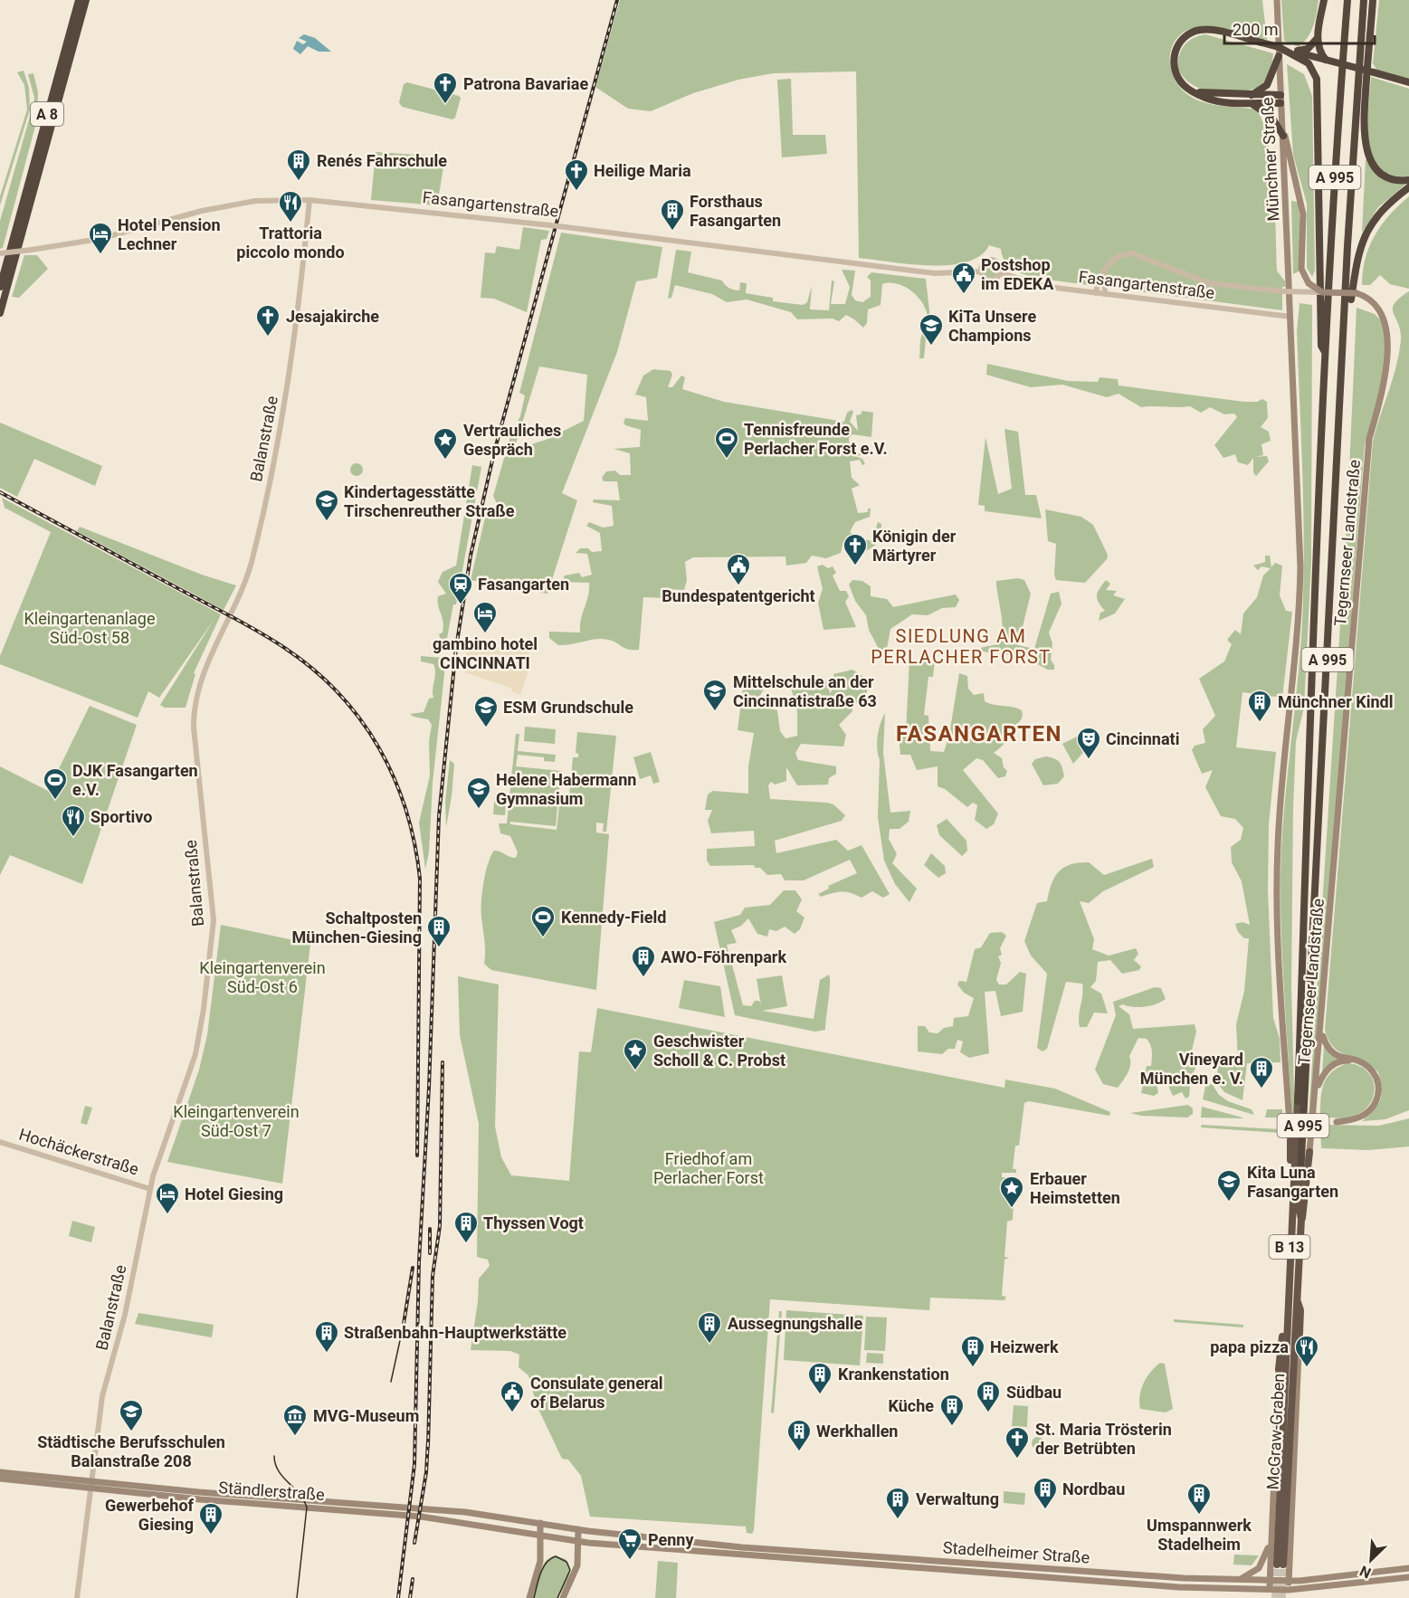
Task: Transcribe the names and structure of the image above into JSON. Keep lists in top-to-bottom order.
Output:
{
  "streets": {
    "highway": [
      "A 8",
      "A 995",
      "B 13",
      "McGraw-Graben"
    ],
    "main road": [
      "Münchner Straße",
      "Tegernseer Landstraße",
      "Ständlerstraße",
      "Stadelheimer Straße"
    ],
    "street": ["Fasangartenstraße", "Balanstraße", "Hochäckerstraße"]
  },
  "crossings": [
    ["Münchner Straße", "Fasangartenstraße"],
    ["Münchner Straße", "Tegernseer Landstraße"],
    ["A 995", "B 13"],
    ["Fasangartenstraße", "Balanstraße"],
    ["Fasangartenstraße", "Tegernseer Landstraße"],
    ["Balanstraße", "Hochäckerstraße"],
    ["Balanstraße", "Ständlerstraße"],
    ["B 13", "McGraw-Graben"],
    ["Ständlerstraße", "Stadelheimer Straße"]
  ],
  "districts": ["SIEDLUNG AM PERLACHER FORST", "FASANGARTEN"],
  "parks": [
    "Kleingartenanlage Süd-Ost 58",
    "Kleingartenverein Süd-Ost 6",
    "Kleingartenverein Süd-Ost 7",
    "Friedhof am Perlacher Forst"
  ],
  "places": {
    "church": [
      "Patrona Bavariae",
      "Heilige Maria",
      "Jesajakirche",
      "Königin der Märtyrer",
      "St. Maria Trösterin der Betrübten"
    ],
    "building": [
      "Renés Fahrschule",
      "Forsthaus Fasangarten",
      "Münchner Kindl",
      "Schaltposten München-Giesing",
      "AWO-Föhrenpark",
      "Vineyard München e. V.",
      "Thyssen Vogt",
      "Aussegnungshalle",
      "Straßenbahn-Hauptwerkstätte",
      "Heizwerk",
      "Krankenstation",
      "Südbau",
      "Küche",
      "Werkhallen",
      "Nordbau",
      "Umspannwerk Stadelheim",
      "Verwaltung",
      "Gewerbehof Giesing"
    ],
    "restaurant": ["Trattoria piccolo mondo", "Sportivo", "papa pizza"],
    "hotel": ["Hotel Pension Lechner", "gambino hotel CINCINNATI", "Hotel Giesing"],
    "public building": ["Postshop im EDEKA", "Bundespatentgericht", "Consulate general of Belarus"],
    "school or university": [
      "KiTa Unsere Champions",
      "Kindertagesstätte Tirschenreuther Straße",
      "Mittelschule an der Cincinnatistraße 63",
      "ESM Grundschule",
      "Helene Habermann Gymnasium",
      "Kita Luna Fasangarten",
      "Städtische Berufsschulen Balanstraße 208"
    ],
    "sports": ["Tennisfreunde Perlacher Forst e.V.", "DJK Fasangarten e.V.", "Kennedy-Field"],
    "place": ["Vertrauliches Gespräch", "Geschwister Scholl & C. Probst", "Erbauer Heimstetten"],
    "station": ["Fasangarten"],
    "theatre": ["Cincinnati"],
    "museum": ["MVG-Museum"],
    "supermarket": ["Penny"]
  },
  "scale_bar": "200 m",
  "north": "bottom left"
}
